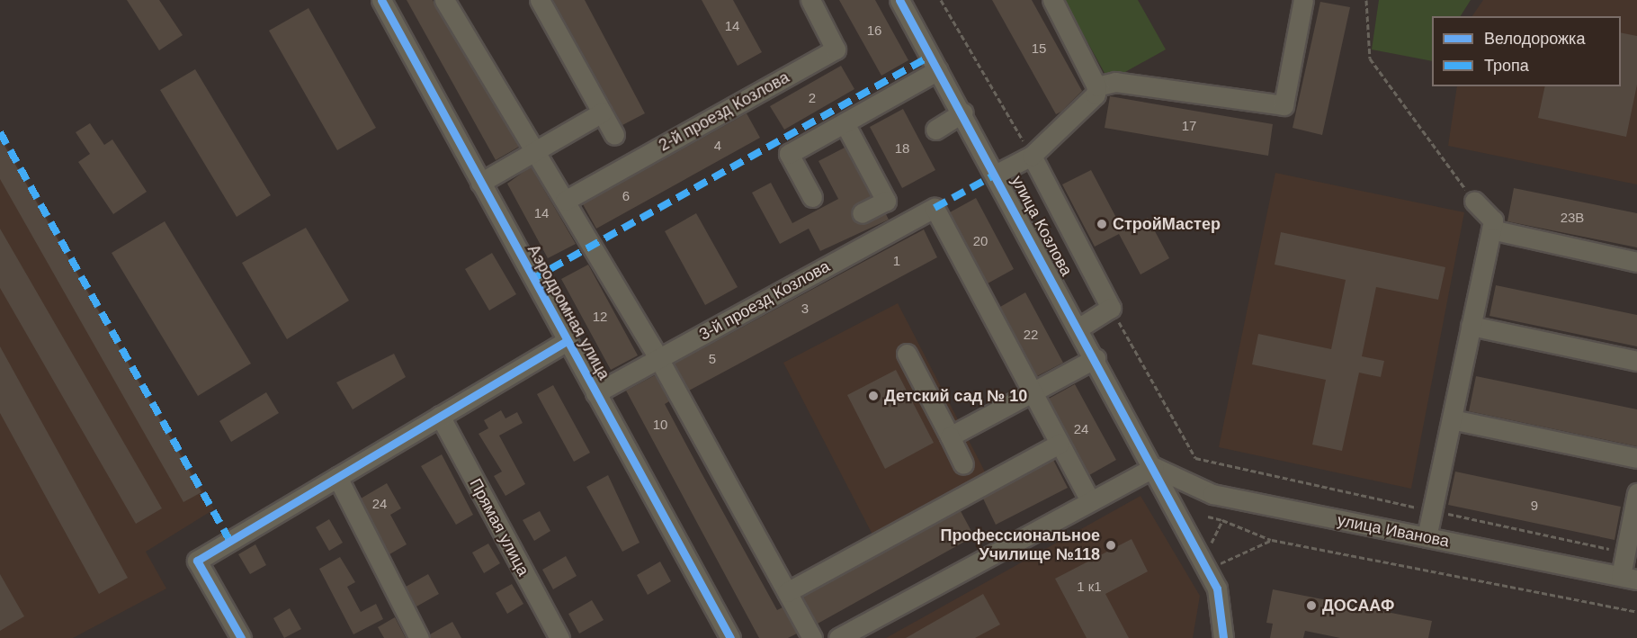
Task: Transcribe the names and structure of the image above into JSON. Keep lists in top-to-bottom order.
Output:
{
  "streets": {
    "street": [
      "2-й проезд Козлова",
      "улица Козлова",
      "3-й проезд Козлова",
      "Аэродромная улица",
      "Прямая улица",
      "улица Иванова"
    ]
  },
  "crossings": [
    ["улица Козлова", "улица Иванова"],
    ["3-й проезд Козлова", "Аэродромная улица"]
  ],
  "places": [
    "СтройМастер",
    "Детский сад № 10",
    "Профессиональное Училище №118",
    "ДОСААФ"
  ],
  "house_numbers": [
    "14",
    "16",
    "15",
    "2",
    "17",
    "4",
    "18",
    "6",
    "14",
    "23В",
    "20",
    "1",
    "3",
    "12",
    "22",
    "5",
    "10",
    "24",
    "24",
    "9",
    "1 к1"
  ],
  "legend": ["Велодорожка", "Тропа"]
}
